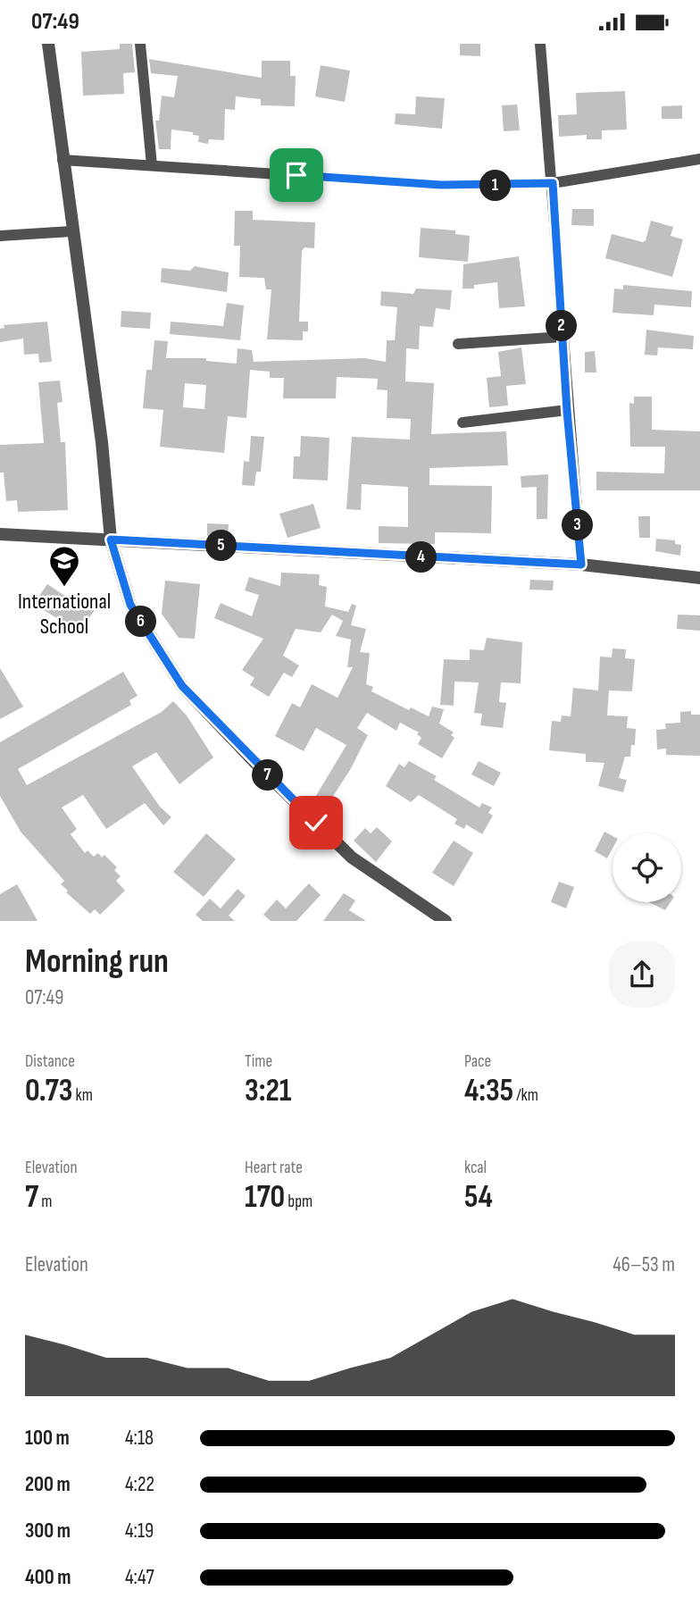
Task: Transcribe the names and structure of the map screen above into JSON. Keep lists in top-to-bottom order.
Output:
{
  "places": {
    "school or university": ["International School"]
  },
  "page": {
    "status": "07:49",
    "pins": [
      "1",
      "2",
      "3",
      "5",
      "4",
      "6",
      "7"
    ],
    "heading": ["Morning run", "07:49"],
    "stats": [
      ["Distance", "0.73 km"],
      ["Time", "3:21"],
      ["Pace", "4:35 /km"],
      ["Elevation", "7 m"],
      ["Heart rate", "170 bpm"],
      ["kcal", "54"]
    ],
    "chart": ["Elevation", "46–53 m"],
    "list": [
      {
        "name": "100 m",
        "note": "4:18"
      },
      {
        "name": "200 m",
        "note": "4:22"
      },
      {
        "name": "300 m",
        "note": "4:19"
      },
      {
        "name": "400 m",
        "note": "4:47"
      }
    ]
  }
}
